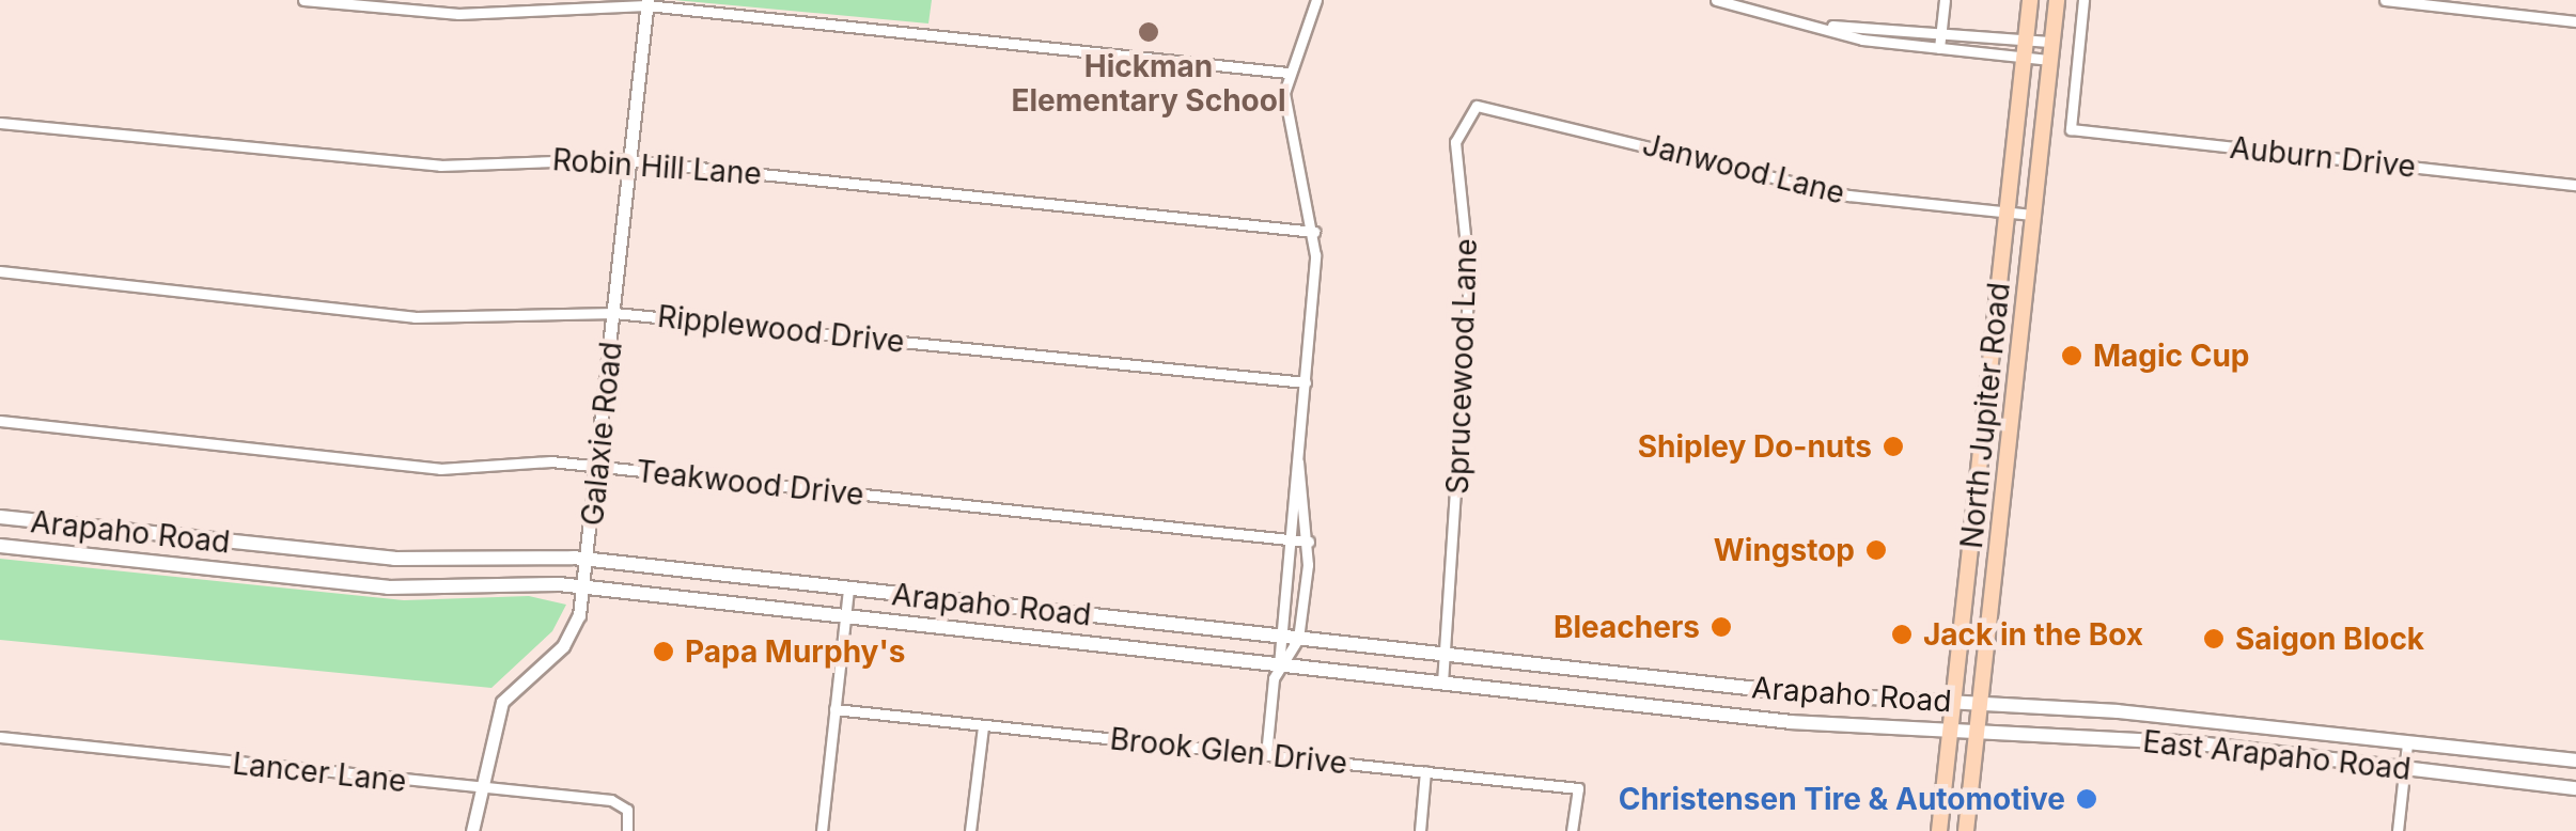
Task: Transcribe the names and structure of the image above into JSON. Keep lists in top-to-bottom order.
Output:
{
  "streets": {
    "main road": ["North Jupiter Road", "Arapaho Road", "East Arapaho Road"],
    "street": [
      "Auburn Drive",
      "Robin Hill Lane",
      "Janwood Lane",
      "Ripplewood Drive",
      "Sprucewood Lane",
      "Galaxie Road",
      "Teakwood Drive",
      "Brook Glen Drive",
      "Lancer Lane"
    ]
  },
  "crossings": [
    ["Robin Hill Lane", "Galaxie Road"],
    ["Janwood Lane", "Sprucewood Lane"],
    ["Janwood Lane", "North Jupiter Road"],
    ["Ripplewood Drive", "Galaxie Road"],
    ["Sprucewood Lane", "Arapaho Road"],
    ["North Jupiter Road", "Arapaho Road"],
    ["North Jupiter Road", "East Arapaho Road"],
    ["Galaxie Road", "Teakwood Drive"],
    ["Galaxie Road", "Arapaho Road"],
    ["Galaxie Road", "Lancer Lane"],
    ["Arapaho Road", "East Arapaho Road"]
  ],
  "places": [
    "Hickman Elementary School",
    "Magic Cup",
    "Shipley Do-nuts",
    "Wingstop",
    "Bleachers",
    "Jack in the Box",
    "Saigon Block",
    "Papa Murphy's",
    "Christensen Tire & Automotive"
  ]
}
